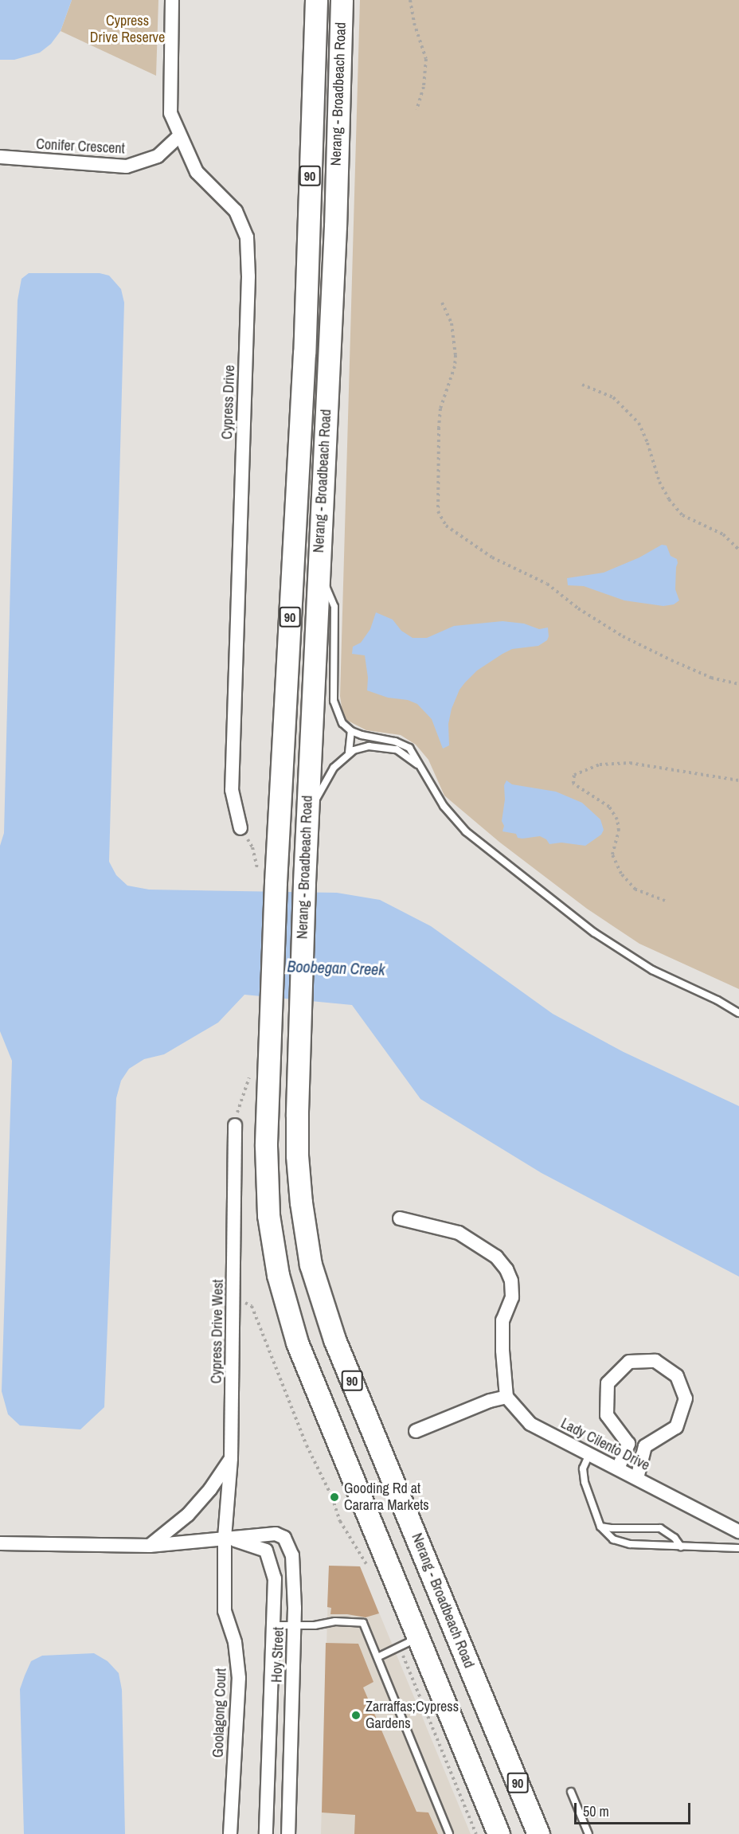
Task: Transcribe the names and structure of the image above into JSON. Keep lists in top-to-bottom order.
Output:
{
  "streets": {
    "main road": ["Nerang - Broadbeach Road", "90"],
    "street": [
      "Conifer Crescent",
      "Cypress Drive",
      "Cypress Drive West",
      "Lady Cilento Drive",
      "Hoy Street",
      "Goolagong Court"
    ]
  },
  "crossings": [
    ["Conifer Crescent", "Cypress Drive"],
    ["Cypress Drive West", "Hoy Street"],
    ["Cypress Drive West", "Goolagong Court"],
    ["Hoy Street", "Goolagong Court"]
  ],
  "water": ["Boobegan Creek"],
  "parks": ["Cypress Drive Reserve"],
  "places": ["Gooding Rd at Cararra Markets", "Zarraffas;Cypress Gardens"],
  "scale_bar": "50 m"
}
